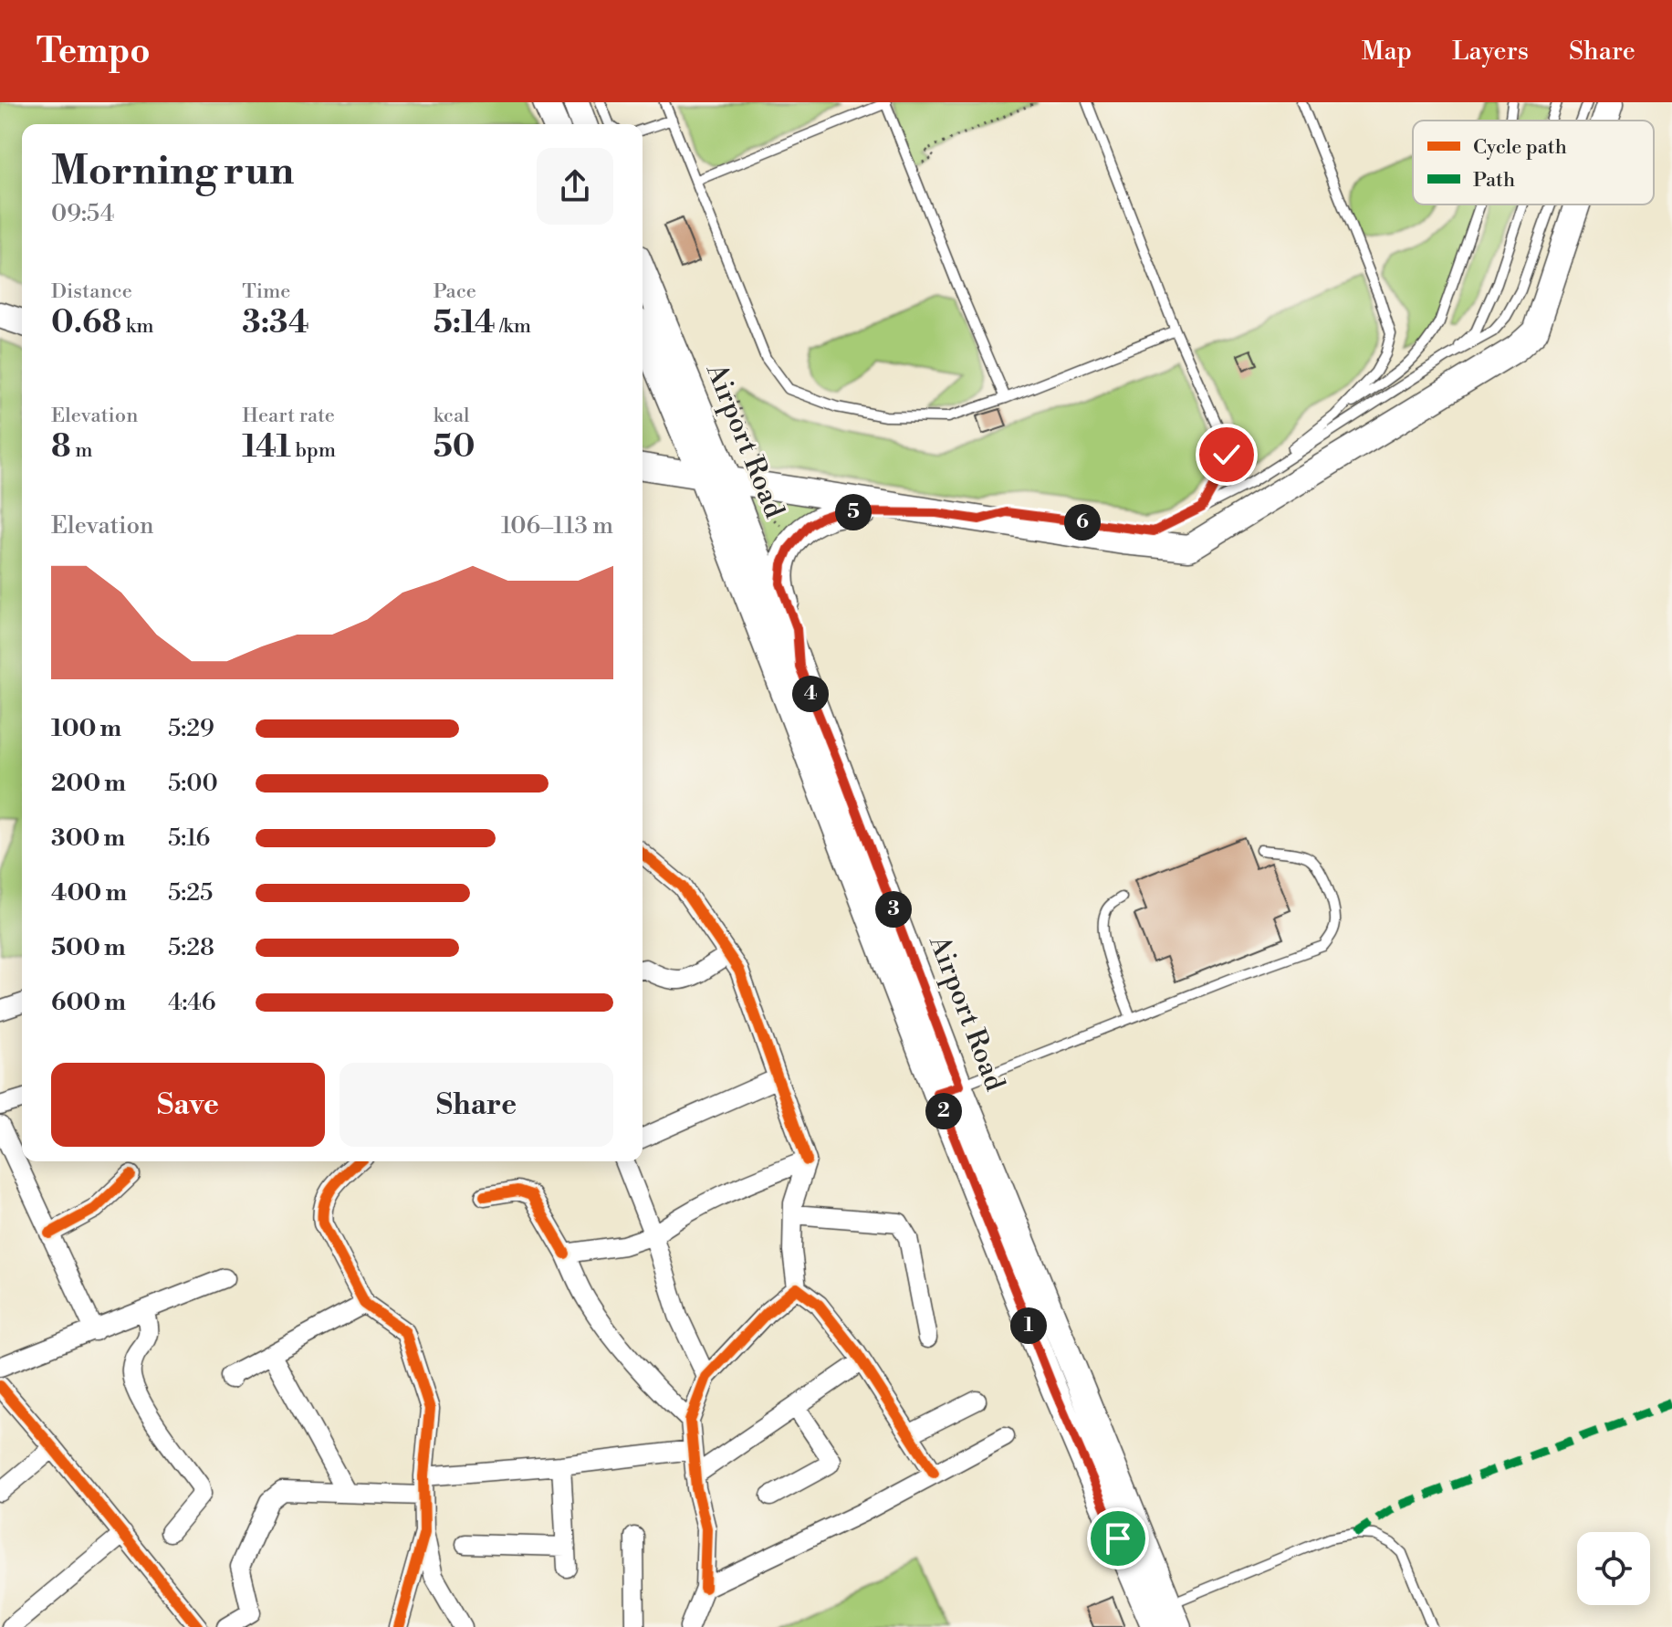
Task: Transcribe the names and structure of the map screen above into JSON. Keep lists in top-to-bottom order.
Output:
{
  "streets": {
    "main road": ["Airport Road"]
  },
  "legend": ["Cycle path", "Path"],
  "page": {
    "header": "Tempo",
    "nav": ["Map", "Layers", "Share"],
    "heading": ["Morning run", "09:54"],
    "stats": [
      ["Distance", "0.68 km"],
      ["Time", "3:34"],
      ["Pace", "5:14 /km"],
      ["Elevation", "8 m"],
      ["Heart rate", "141 bpm"],
      ["kcal", "50"]
    ],
    "pins": [
      "5",
      "6",
      "4",
      "3",
      "2",
      "1"
    ],
    "chart": ["Elevation", "106–113 m"],
    "list": [
      {
        "name": "100 m",
        "note": "5:29"
      },
      {
        "name": "200 m",
        "note": "5:00"
      },
      {
        "name": "300 m",
        "note": "5:16"
      },
      {
        "name": "400 m",
        "note": "5:25"
      },
      {
        "name": "500 m",
        "note": "5:28"
      },
      {
        "name": "600 m",
        "note": "4:46"
      }
    ],
    "buttons": ["Save", "Share"]
  }
}
